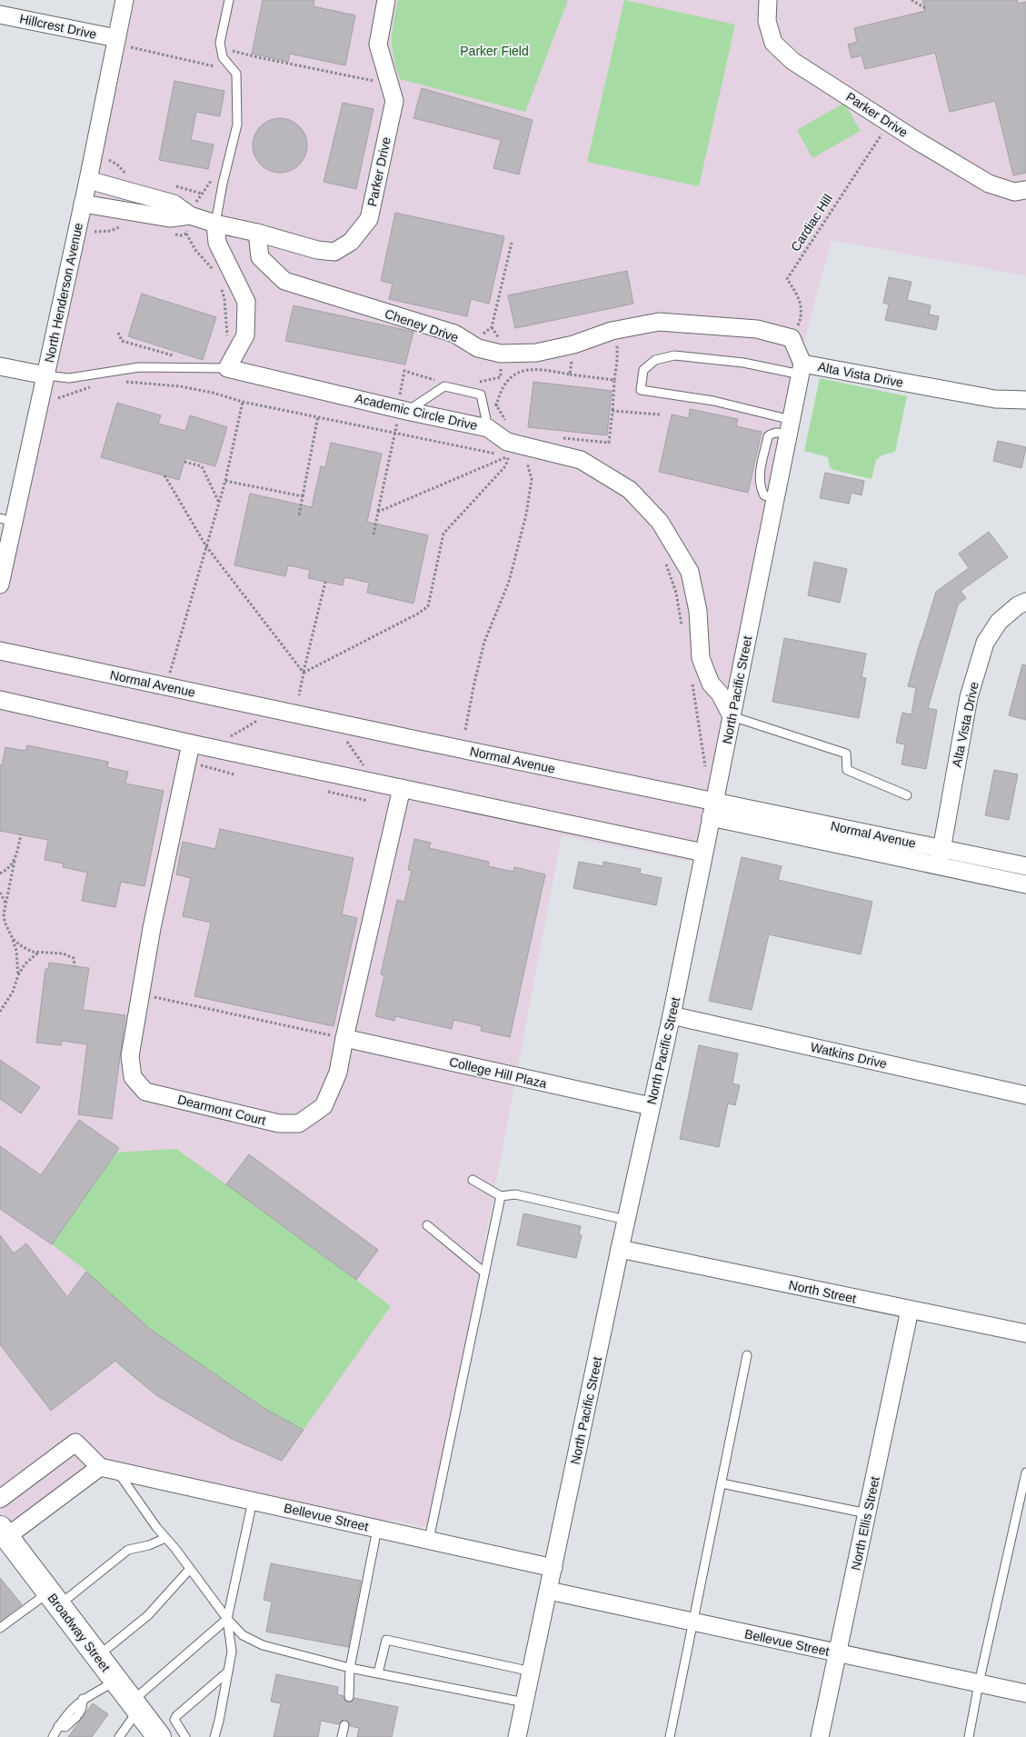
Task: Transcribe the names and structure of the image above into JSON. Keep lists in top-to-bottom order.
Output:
{
  "streets": {
    "main road": ["Broadway Street"],
    "street": [
      "Hillcrest Drive",
      "Parker Drive",
      "North Henderson Avenue",
      "Cheney Drive",
      "Alta Vista Drive",
      "Academic Circle Drive",
      "Normal Avenue",
      "North Pacific Street",
      "Watkins Drive",
      "College Hill Plaza",
      "Dearmont Court",
      "North Street",
      "Bellevue Street",
      "North Ellis Street"
    ],
    "path": ["Cardiac Hill"]
  },
  "crossings": [
    ["Hillcrest Drive", "North Henderson Avenue"],
    ["Parker Drive", "Cardiac Hill"],
    ["Parker Drive", "Cheney Drive"],
    ["Cardiac Hill", "Cheney Drive"],
    ["Alta Vista Drive", "Normal Avenue"],
    ["Alta Vista Drive", "North Pacific Street"],
    ["Academic Circle Drive", "North Pacific Street"],
    ["Normal Avenue", "North Pacific Street"],
    ["North Pacific Street", "Watkins Drive"],
    ["North Pacific Street", "College Hill Plaza"],
    ["North Pacific Street", "North Street"],
    ["North Pacific Street", "Bellevue Street"],
    ["College Hill Plaza", "Dearmont Court"],
    ["North Street", "North Ellis Street"],
    ["Bellevue Street", "North Ellis Street"]
  ],
  "parks": ["Parker Field"]
}
